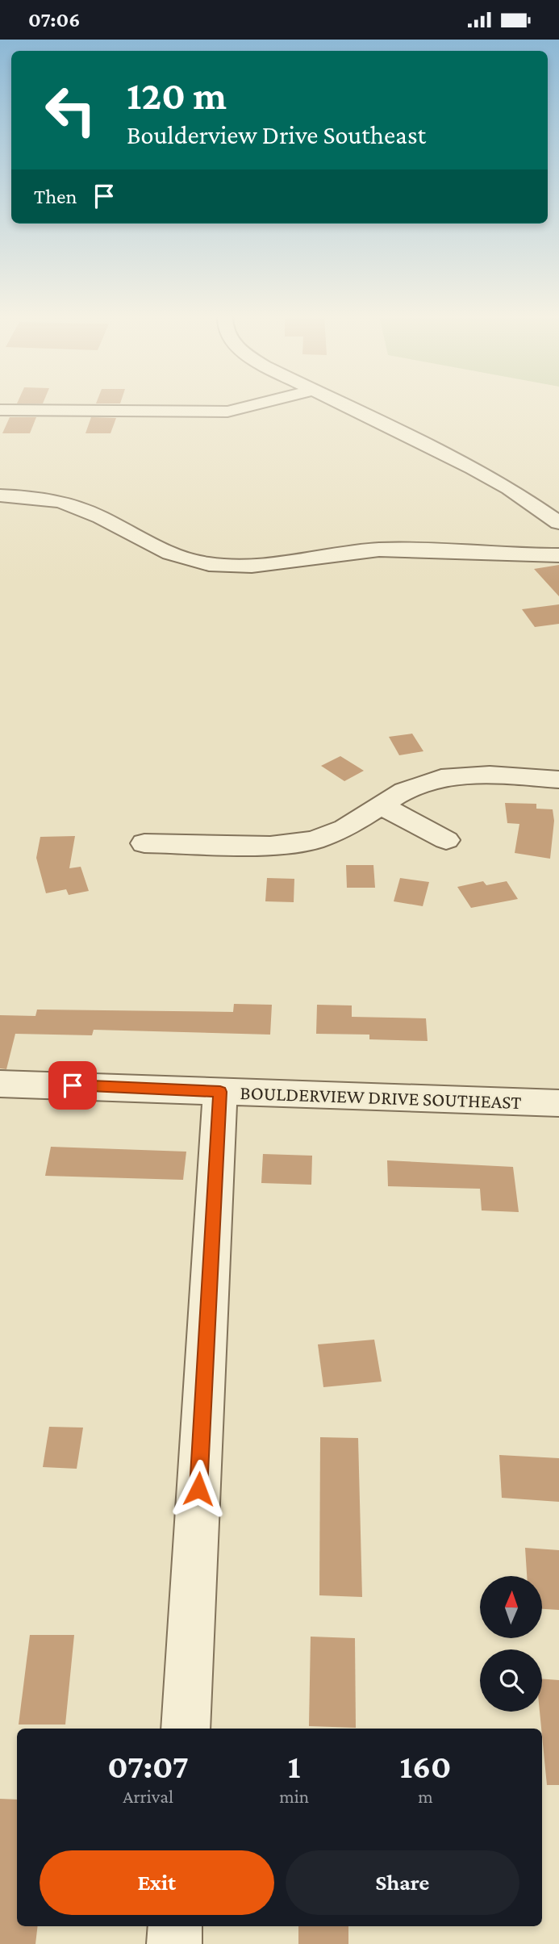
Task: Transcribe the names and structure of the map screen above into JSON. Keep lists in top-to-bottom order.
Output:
{
  "streets": {
    "street": ["BOULDERVIEW DRIVE SOUTHEAST"]
  },
  "north": "top",
  "page": {
    "status": "07:06",
    "turn": ["120 m", "Boulderview Drive Southeast"],
    "then": "Then",
    "eta": [
      "07:07",
      "Arrival",
      "1",
      "min",
      "160",
      "m"
    ],
    "buttons": ["Exit", "Share"]
  }
}
